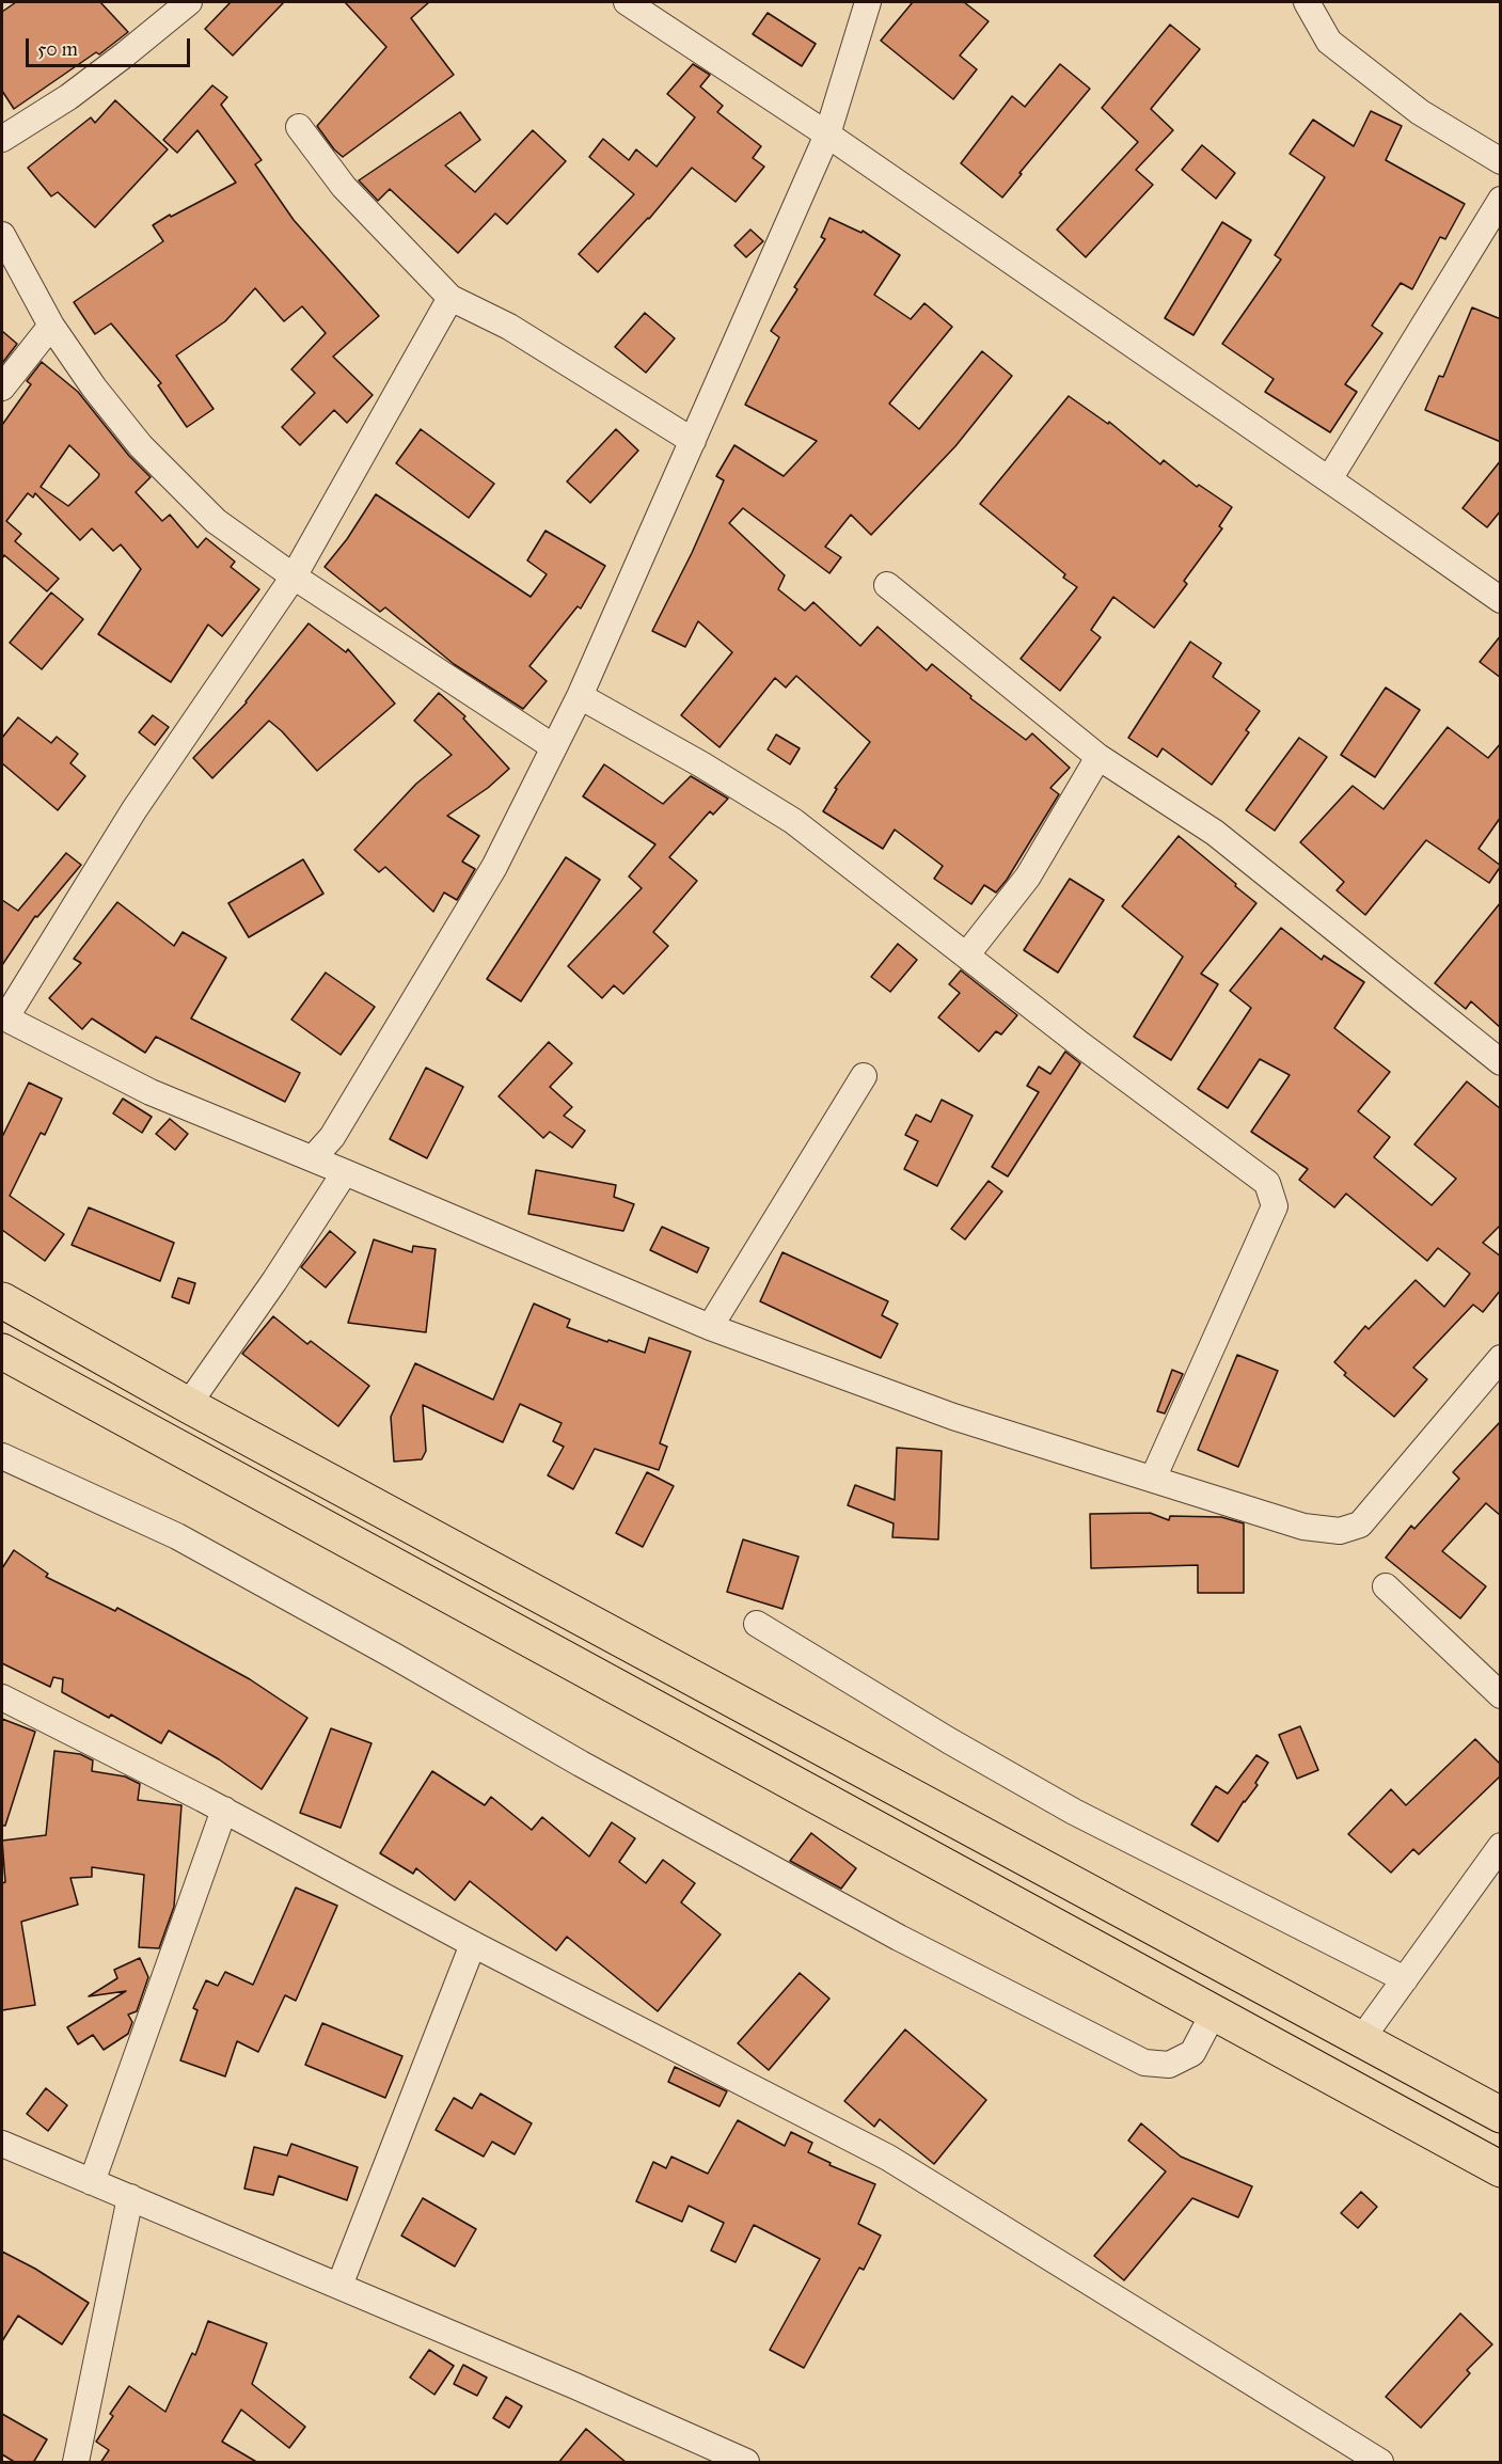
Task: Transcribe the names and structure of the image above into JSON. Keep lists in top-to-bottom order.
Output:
{
  "scale_bar": "50 m"
}
